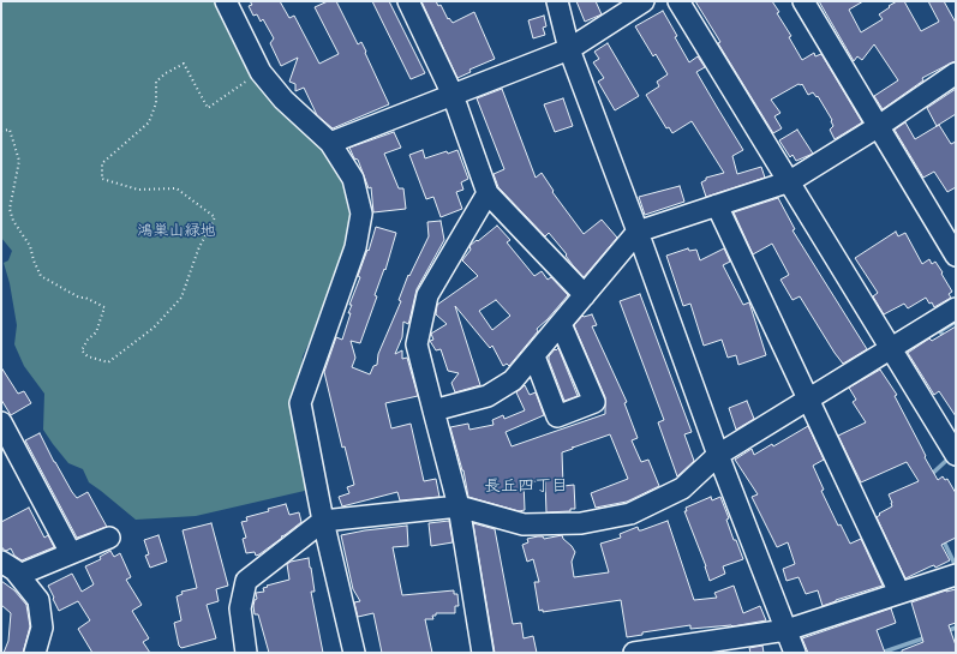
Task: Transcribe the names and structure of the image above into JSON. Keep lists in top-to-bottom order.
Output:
{
  "districts": ["長丘四丁目"],
  "parks": ["鴻巣山緑地"]
}
